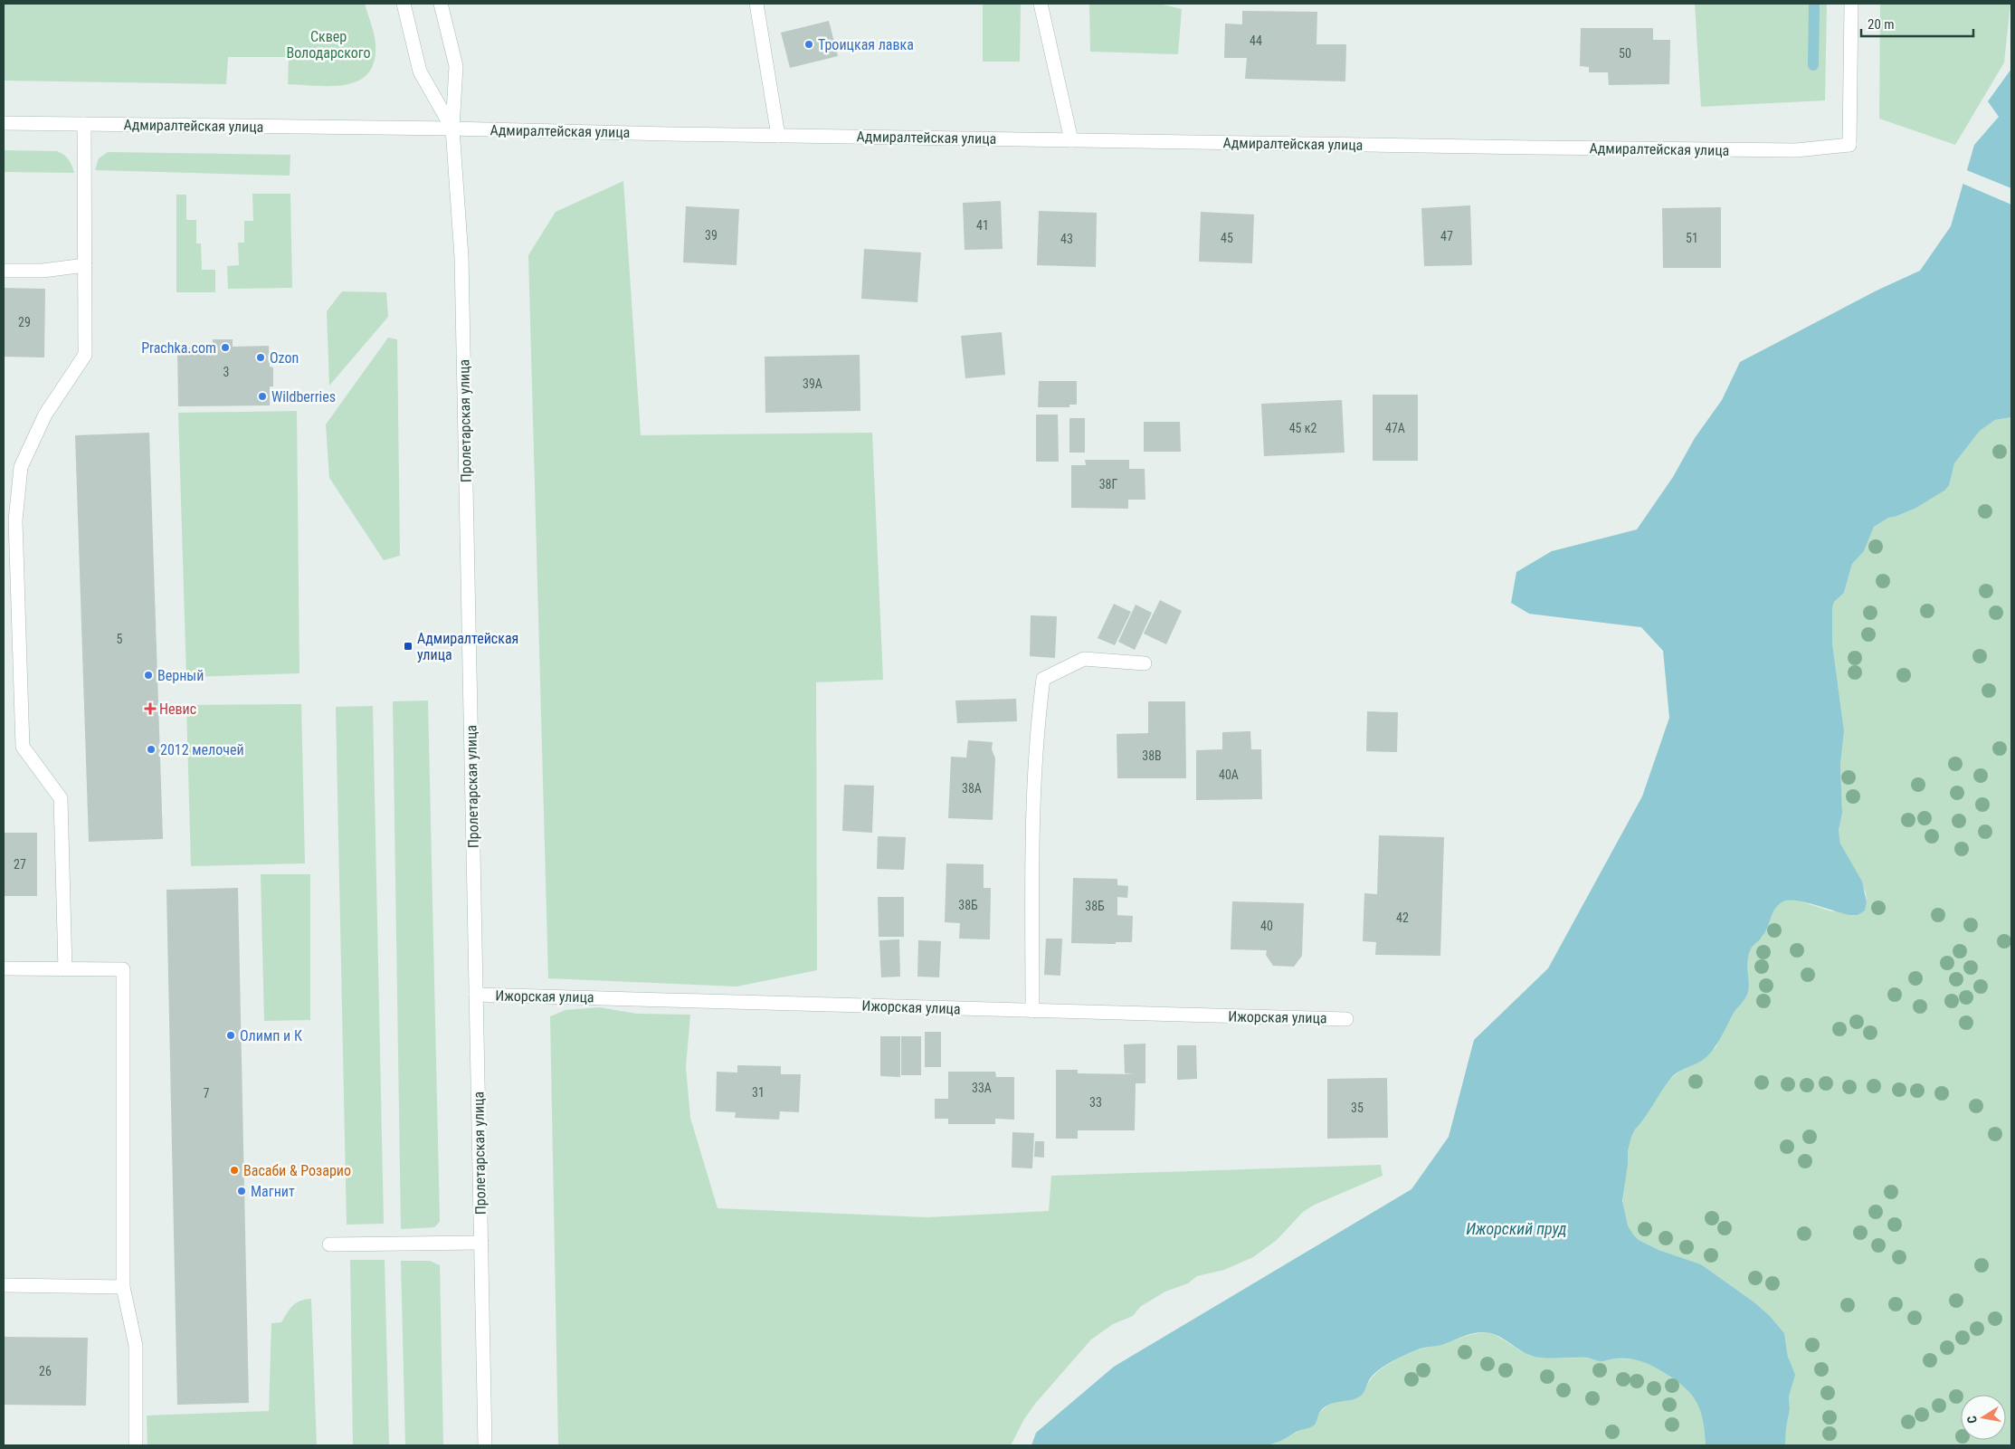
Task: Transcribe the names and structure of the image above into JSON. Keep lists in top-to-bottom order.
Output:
{
  "streets": {
    "street": ["Адмиралтейская улица", "Пролетарская улица", "Ижорская улица"]
  },
  "crossings": [
    ["Адмиралтейская улица", "Пролетарская улица"],
    ["Пролетарская улица", "Ижорская улица"]
  ],
  "water": ["Ижорский пруд"],
  "parks": ["Сквер Володарского"],
  "places": {
    "other": [
      "Троицкая лавка",
      "Prachka.com",
      "Ozon",
      "Wildberries",
      "Верный",
      "2012 мелочей",
      "Олимп и К",
      "Васаби & Розарио",
      "Магнит"
    ],
    "transit": ["Адмиралтейская улица"],
    "health": ["Невис"]
  },
  "house_numbers": [
    "44",
    "50",
    "41",
    "39",
    "47",
    "45",
    "51",
    "43",
    "29",
    "3",
    "39А",
    "45 к2",
    "47А",
    "38Г",
    "5",
    "38В",
    "40А",
    "38А",
    "27",
    "38Б",
    "38Б",
    "42",
    "40",
    "33А",
    "31",
    "7",
    "33",
    "35",
    "26"
  ],
  "scale_bar": "20 m",
  "north": "left"
}
